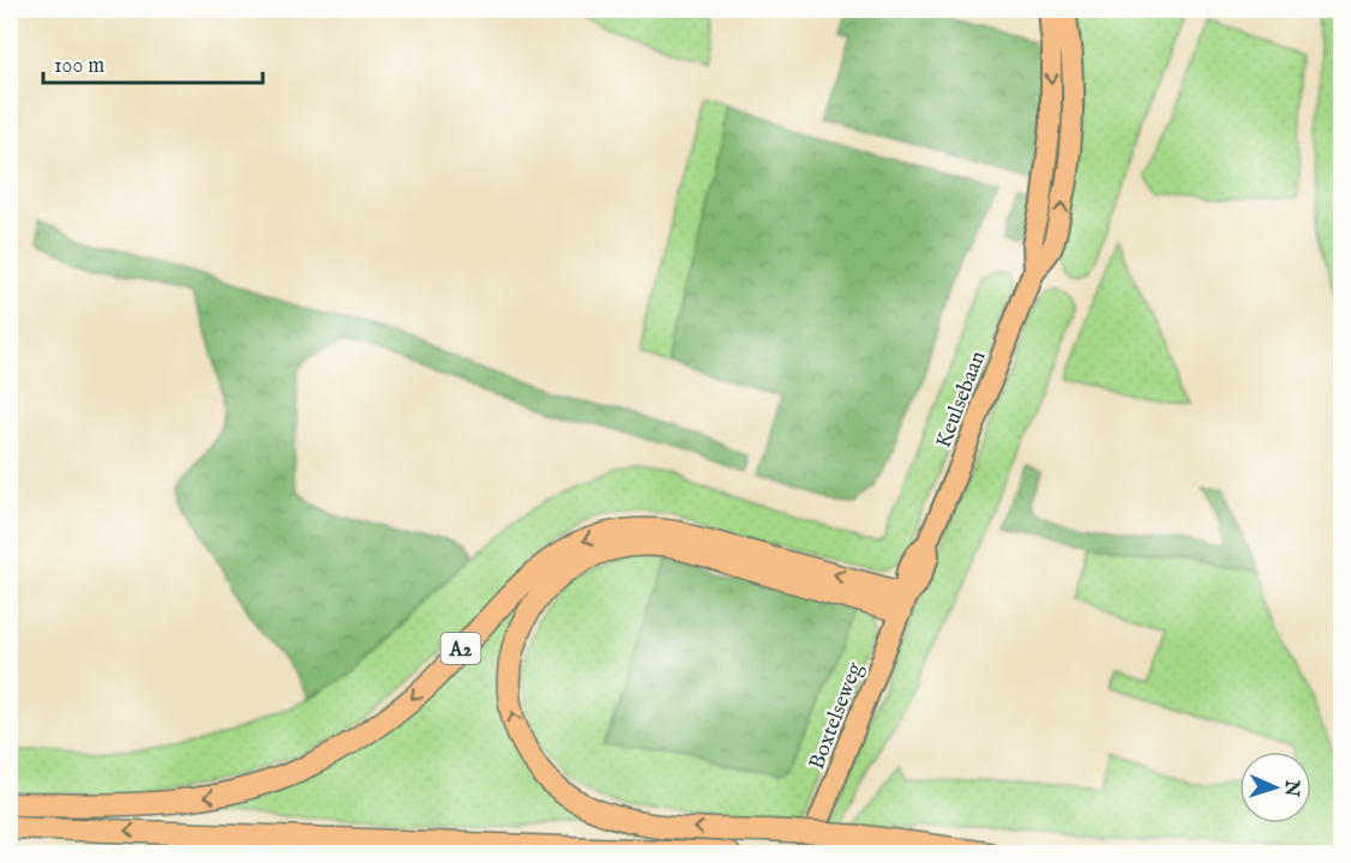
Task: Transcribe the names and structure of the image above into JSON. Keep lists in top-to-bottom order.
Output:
{
  "streets": {
    "highway": ["A2"],
    "main road": ["Keulsebaan", "Boxtelseweg"]
  },
  "crossings": [
    ["Keulsebaan", "Boxtelseweg"],
    ["A2", "Boxtelseweg"]
  ],
  "scale_bar": "100 m",
  "north": "right"
}
